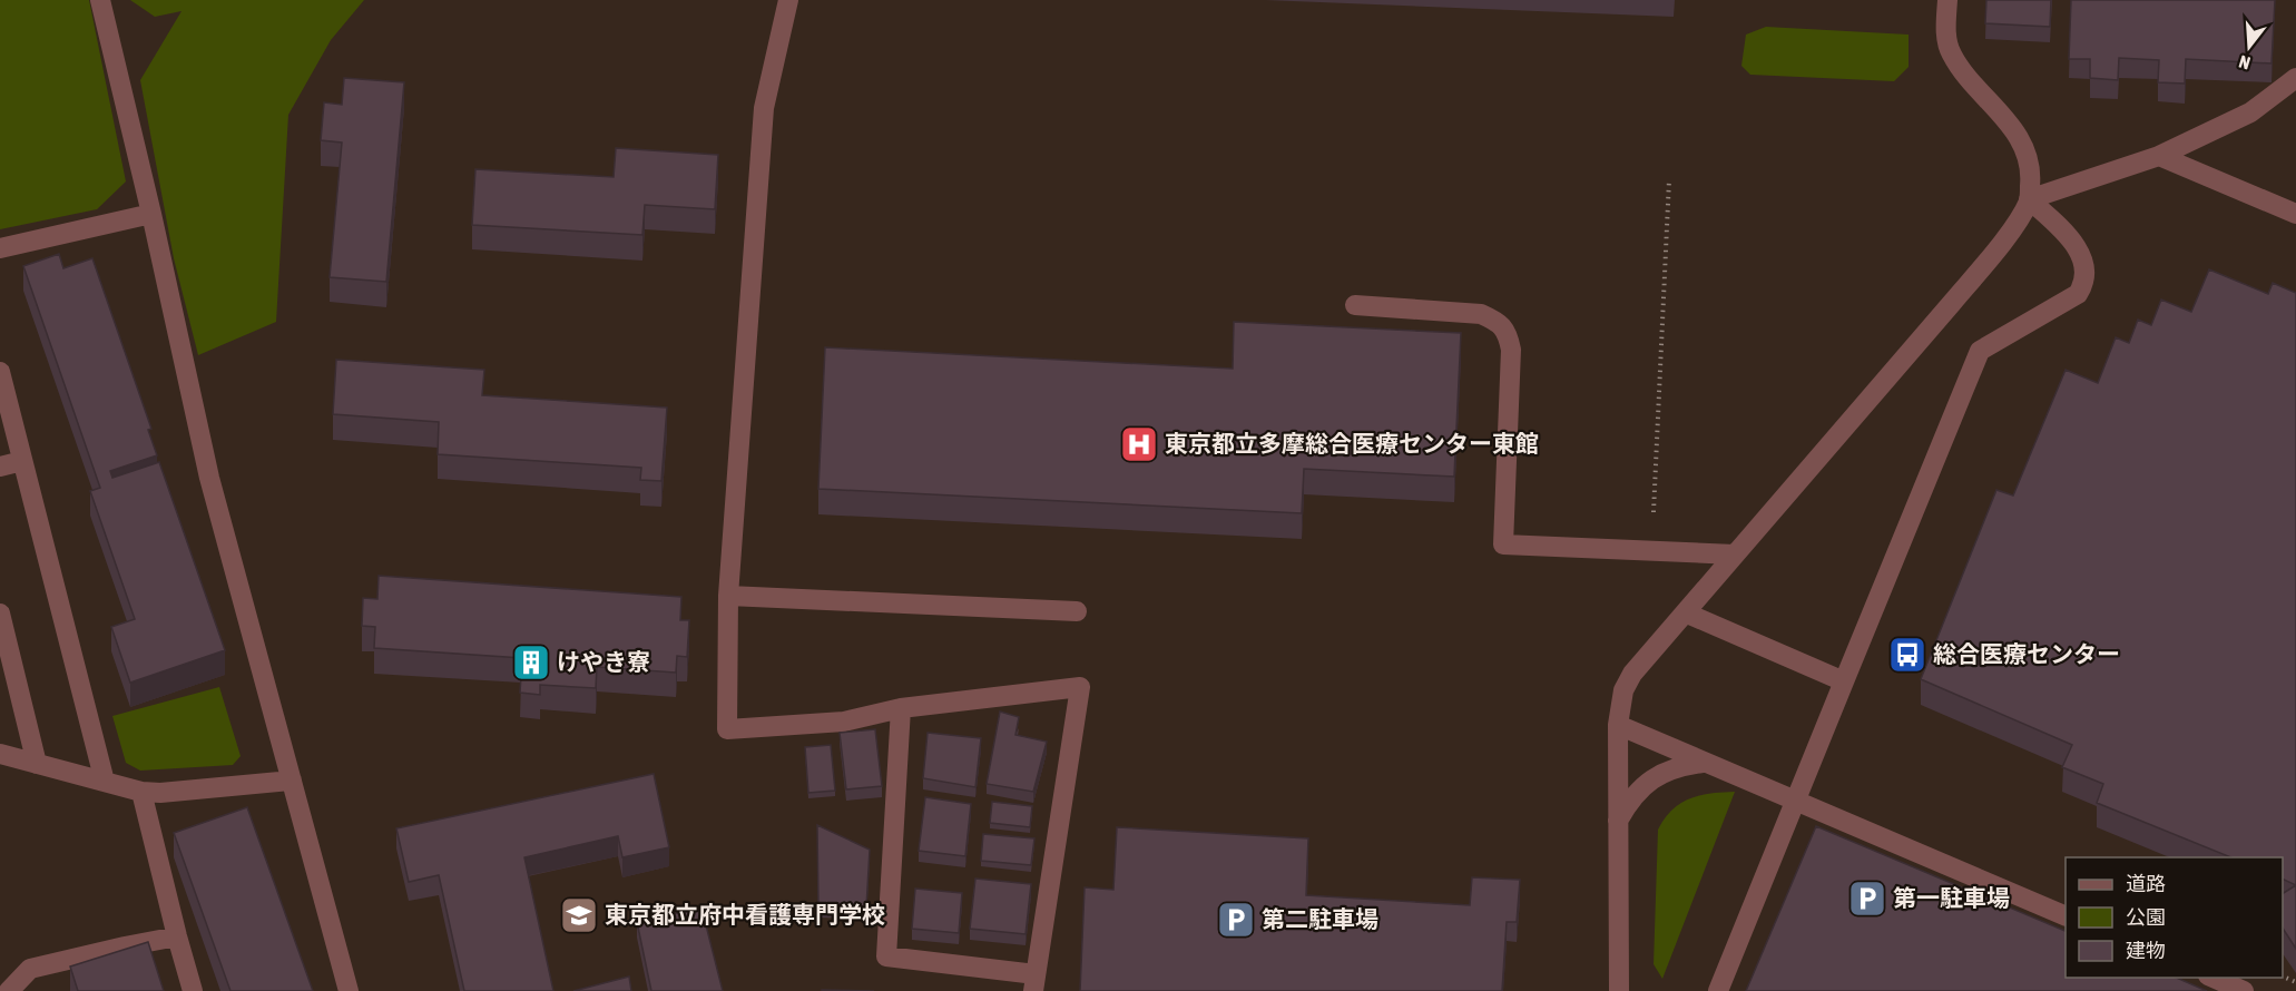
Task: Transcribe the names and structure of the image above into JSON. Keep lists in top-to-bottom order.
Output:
{
  "places": {
    "hospital": ["東京都立多摩総合医療センター東館"],
    "bus stop": ["総合医療センター"],
    "building": ["けやき寮"],
    "parking": ["第一駐車場", "第二駐車場"],
    "school or university": ["東京都立府中看護専門学校"]
  },
  "legend": ["道路", "公園", "建物"],
  "north": "bottom"
}
